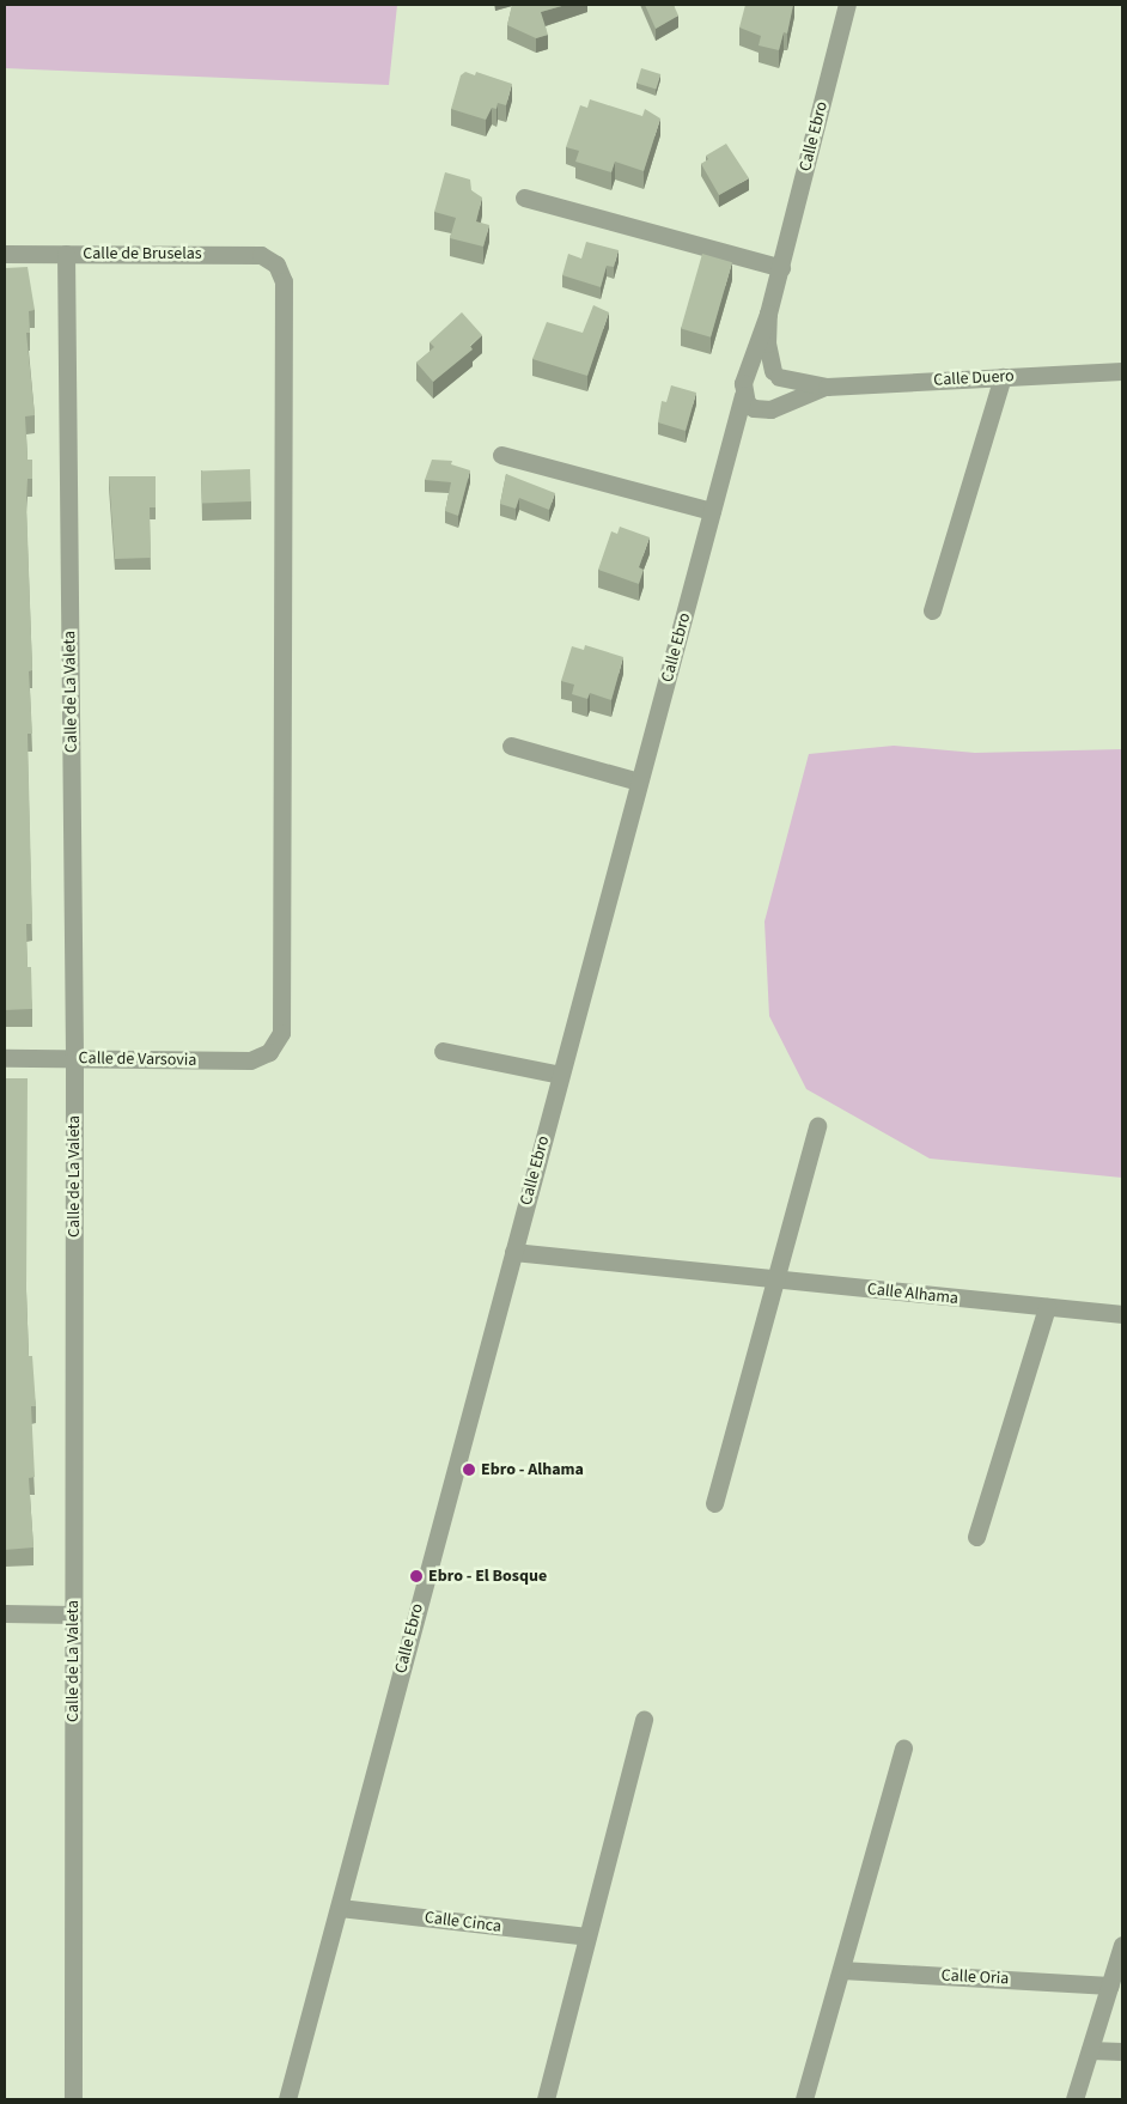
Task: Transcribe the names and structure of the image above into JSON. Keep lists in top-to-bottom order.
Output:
{
  "streets": {
    "street": [
      "Calle Ebro",
      "Calle de Bruselas",
      "Calle Duero",
      "Calle de La Valeta",
      "Calle de Varsovia",
      "Calle Alhama",
      "Calle Cinca",
      "Calle Oria"
    ]
  },
  "crossings": [
    ["Calle Ebro", "Calle Duero"],
    ["Calle Ebro", "Calle Alhama"],
    ["Calle Ebro", "Calle Cinca"],
    ["Calle de Bruselas", "Calle de La Valeta"],
    ["Calle de Bruselas", "Calle de Varsovia"],
    ["Calle de La Valeta", "Calle de Varsovia"]
  ],
  "places": ["Ebro - Alhama", "Ebro - El Bosque"]
}
